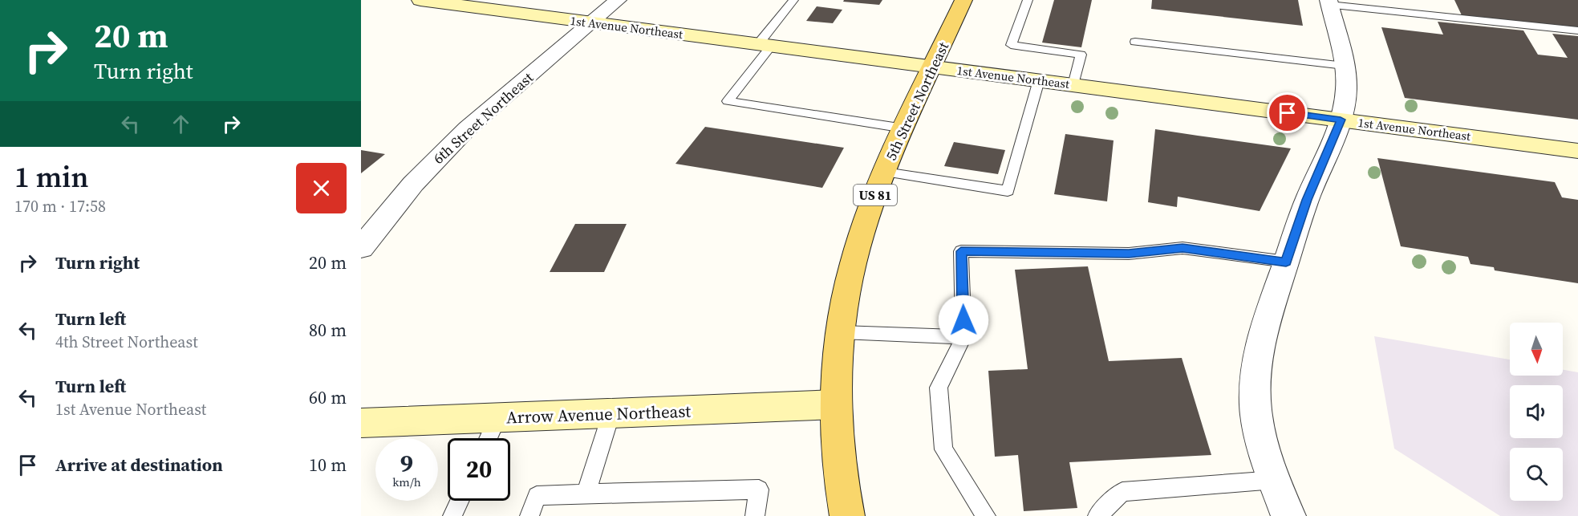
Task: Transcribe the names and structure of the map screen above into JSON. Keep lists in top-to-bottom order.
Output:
{
  "streets": {
    "main road": [
      "1st Avenue Northeast",
      "5th Street Northeast",
      "US 81",
      "Arrow Avenue Northeast"
    ],
    "street": ["6th Street Northeast"]
  },
  "crossings": [
    ["1st Avenue Northeast", "5th Street Northeast"],
    ["1st Avenue Northeast", "6th Street Northeast"],
    ["5th Street Northeast", "Arrow Avenue Northeast"]
  ],
  "north": "bottom",
  "page": {
    "turn": ["20 m", "Turn right"],
    "heading": ["1 min", "170 m · 17:58"],
    "list": [
      {
        "name": "Turn right",
        "value": "20 m"
      },
      {
        "name": "Turn left",
        "note": "4th Street Northeast",
        "value": "80 m"
      },
      {
        "name": "Turn left",
        "note": "1st Avenue Northeast",
        "value": "60 m"
      },
      {
        "name": "Arrive at destination",
        "value": "10 m"
      }
    ],
    "speed": "9 km/h",
    "limit": "20"
  }
}
